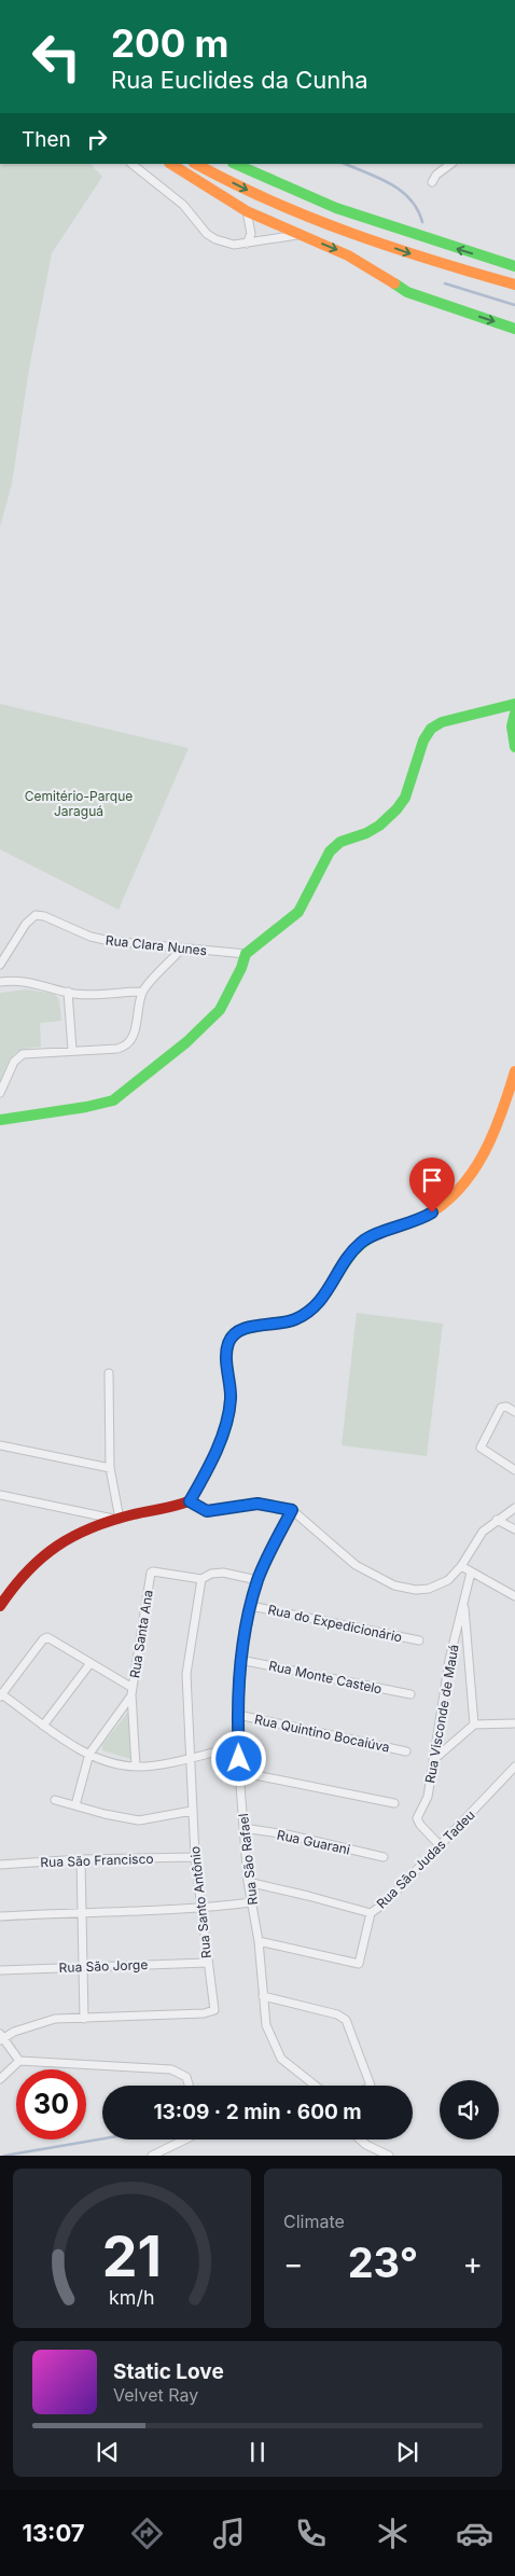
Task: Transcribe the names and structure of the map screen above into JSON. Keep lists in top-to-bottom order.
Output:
{
  "streets": {
    "street": [
      "Rua Clara Nunes",
      "Rua do Expedicionário",
      "Rua Santa Ana",
      "Rua Monte Castelo",
      "Rua Visconde de Mauá",
      "Rua Quintino Bocaiúva",
      "Rua Guarani",
      "Rua São Rafael",
      "Rua São Judas Tadeu",
      "Rua São Francisco",
      "Rua Santo Antônio",
      "Rua São Jorge"
    ]
  },
  "crossings": [
    ["Rua do Expedicionário", "Rua São Rafael"],
    ["Rua Santa Ana", "Rua Santo Antônio"],
    ["Rua Monte Castelo", "Rua São Rafael"],
    ["Rua Visconde de Mauá", "Rua São Judas Tadeu"],
    ["Rua Quintino Bocaiúva", "Rua São Rafael"],
    ["Rua Guarani", "Rua São Rafael"],
    ["Rua São Rafael", "Rua São Judas Tadeu"],
    ["Rua São Francisco", "Rua Santo Antônio"],
    ["Rua Santo Antônio", "Rua São Jorge"]
  ],
  "parks": ["Cemitério-Parque Jaraguá"],
  "page": {
    "turn": ["200 m", "Rua Euclides da Cunha"],
    "then": "Then",
    "limit": "30",
    "trip": "13:09 · 2 min · 600 m",
    "tile": "Climate",
    "heat": ["−", "23°", "+"],
    "song": ["Static Love", "Velvet Ray"],
    "tabs": "13:07",
    "gauge": ["21", "km/h"]
  }
}
